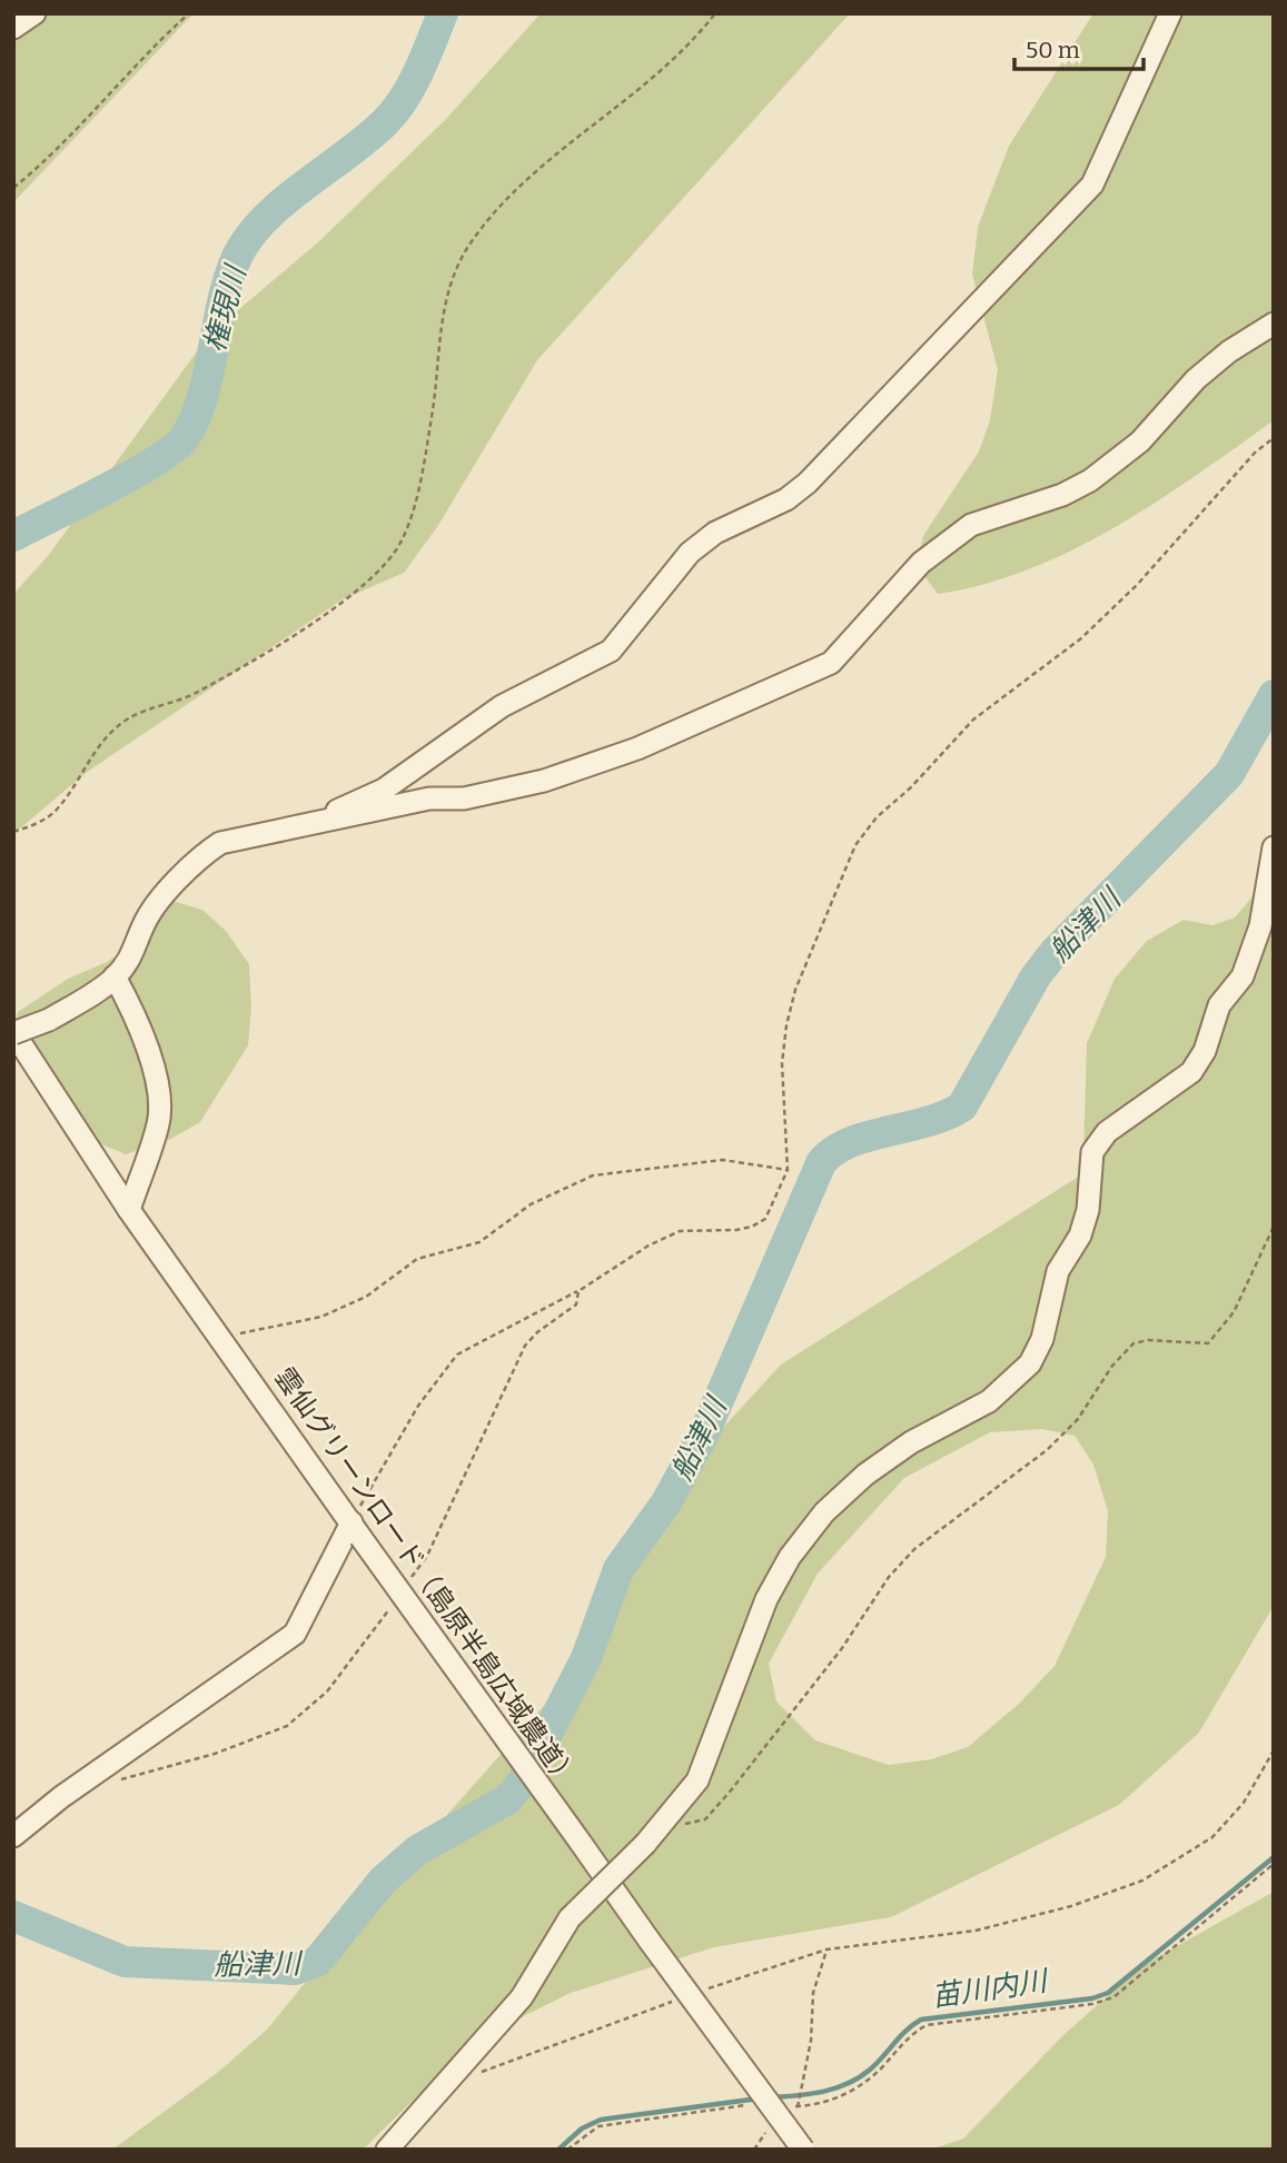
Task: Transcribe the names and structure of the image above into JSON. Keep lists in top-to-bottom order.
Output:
{
  "streets": {
    "street": ["雲仙グリーンロード（島原半島広域農道）"]
  },
  "water": ["権現川", "船津川", "苗川内川"],
  "scale_bar": "50 m"
}
